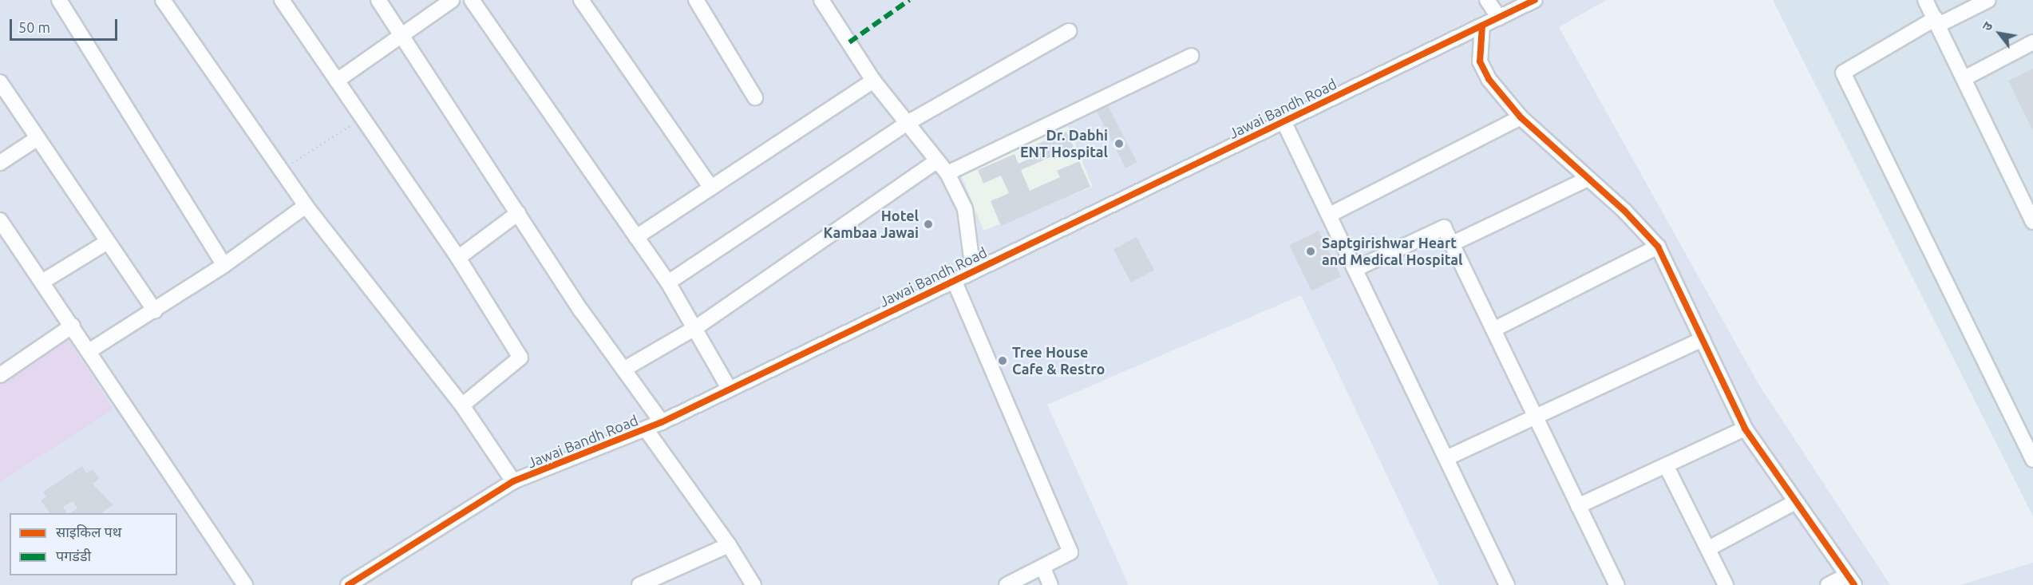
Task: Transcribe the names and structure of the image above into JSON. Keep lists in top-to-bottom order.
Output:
{
  "streets": {
    "street": ["Jawai Bandh Road"]
  },
  "places": [
    "Dr. Dabhi ENT Hospital",
    "Hotel Kambaa Jawai",
    "Saptgirishwar Heart and Medical Hospital",
    "Tree House Cafe & Restro"
  ],
  "legend": ["साइकिल पथ", "पगडंडी"],
  "scale_bar": "50 m",
  "north": "top left"
}
